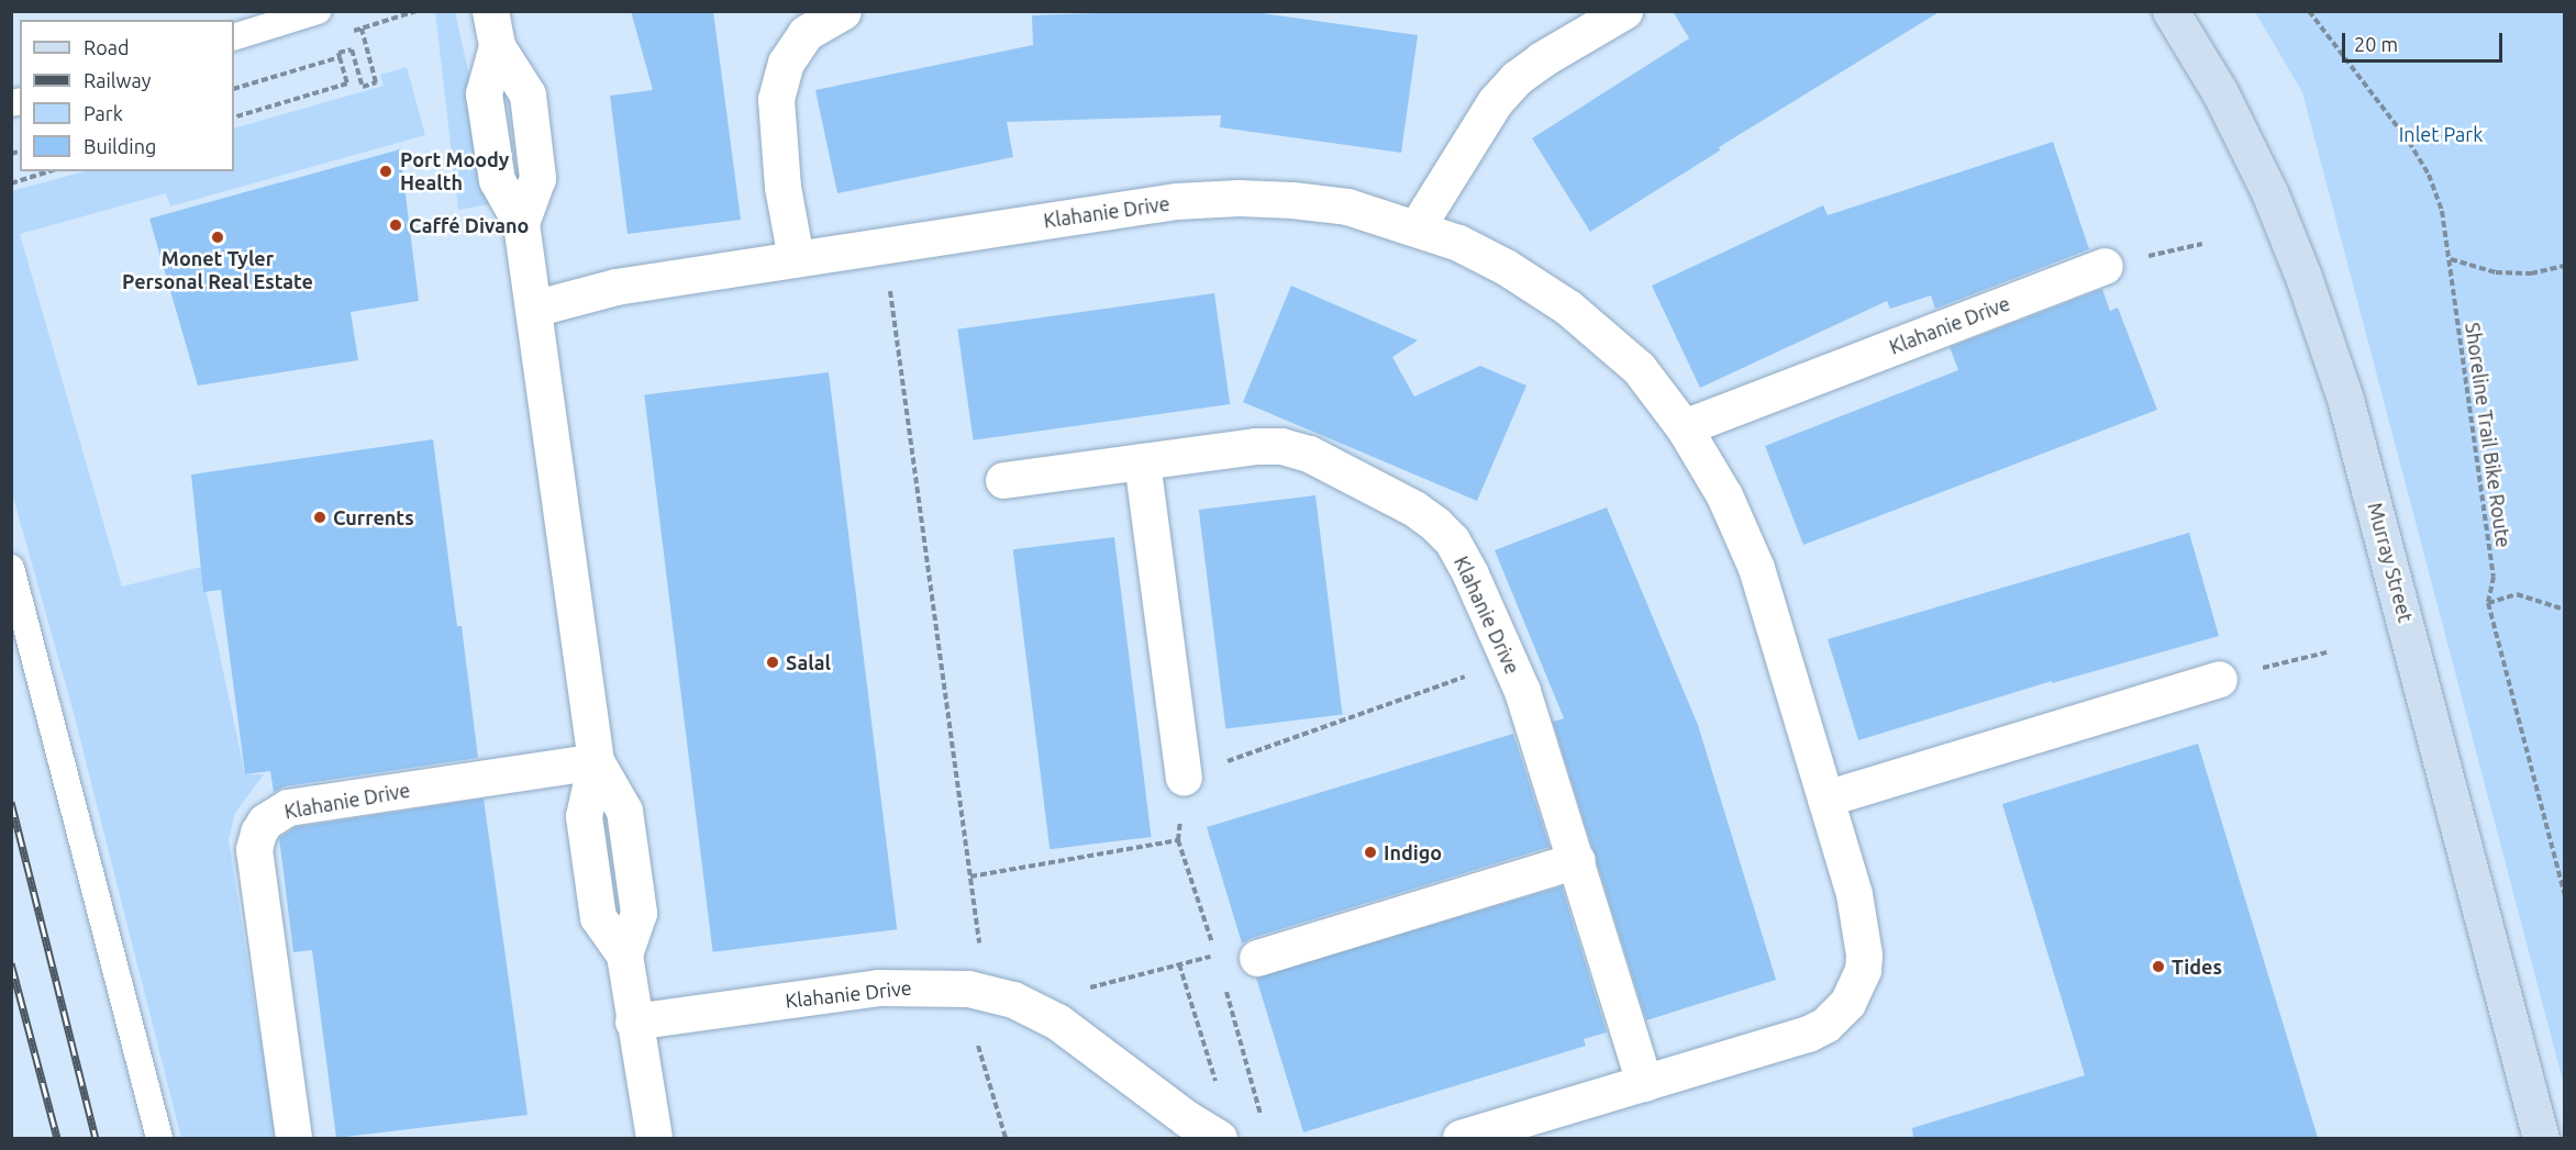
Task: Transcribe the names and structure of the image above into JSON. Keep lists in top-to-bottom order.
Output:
{
  "streets": {
    "main road": ["Murray Street"],
    "street": ["Klahanie Drive"],
    "path": ["Shoreline Trail Bike Route"]
  },
  "parks": ["Inlet Park"],
  "places": [
    "Port Moody Health",
    "Caffé Divano",
    "Monet Tyler Personal Real Estate",
    "Currents",
    "Salal",
    "Indigo",
    "Tides"
  ],
  "legend": [
    "Road",
    "Railway",
    "Park",
    "Building"
  ],
  "scale_bar": "20 m"
}
